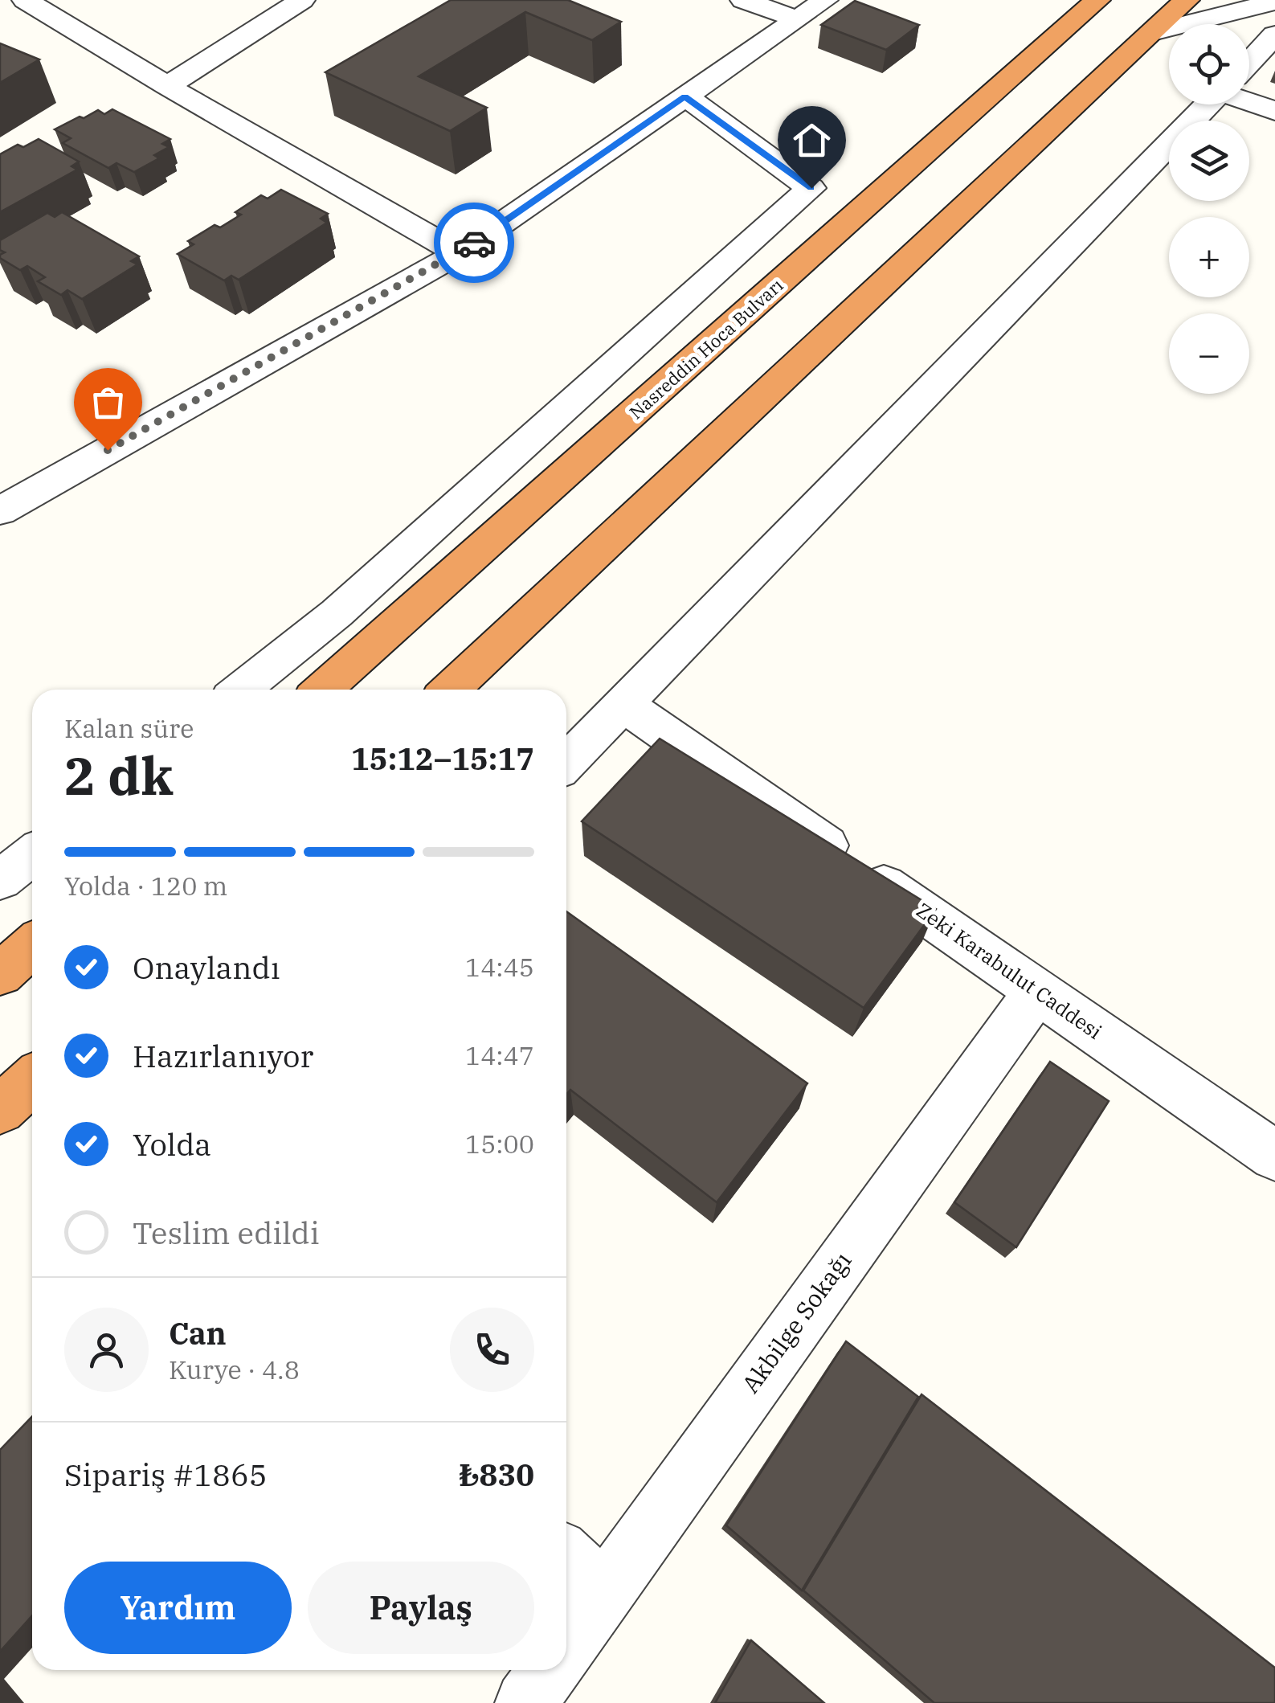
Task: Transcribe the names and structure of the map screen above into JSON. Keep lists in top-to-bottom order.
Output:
{
  "streets": {
    "highway": ["Nasreddin Hoca Bulvarı"],
    "street": ["Zeki Karabulut Caddesi", "Akbilge Sokağı"]
  },
  "crossings": [
    ["Zeki Karabulut Caddesi", "Akbilge Sokağı"]
  ],
  "page": {
    "map_buttons": ["+", "−"],
    "heading": ["2 dk", "Kalan süre", "15:12–15:17"],
    "panel": [
      "Can",
      "Kurye · 4.8",
      "Sipariş #1865",
      "₺830"
    ],
    "bar": "Yolda · 120 m",
    "list": [
      ["Onaylandı", "14:45"],
      ["Hazırlanıyor", "14:47"],
      ["Yolda", "15:00"],
      "Teslim edildi"
    ],
    "buttons": ["Yardım", "Paylaş"]
  }
}
